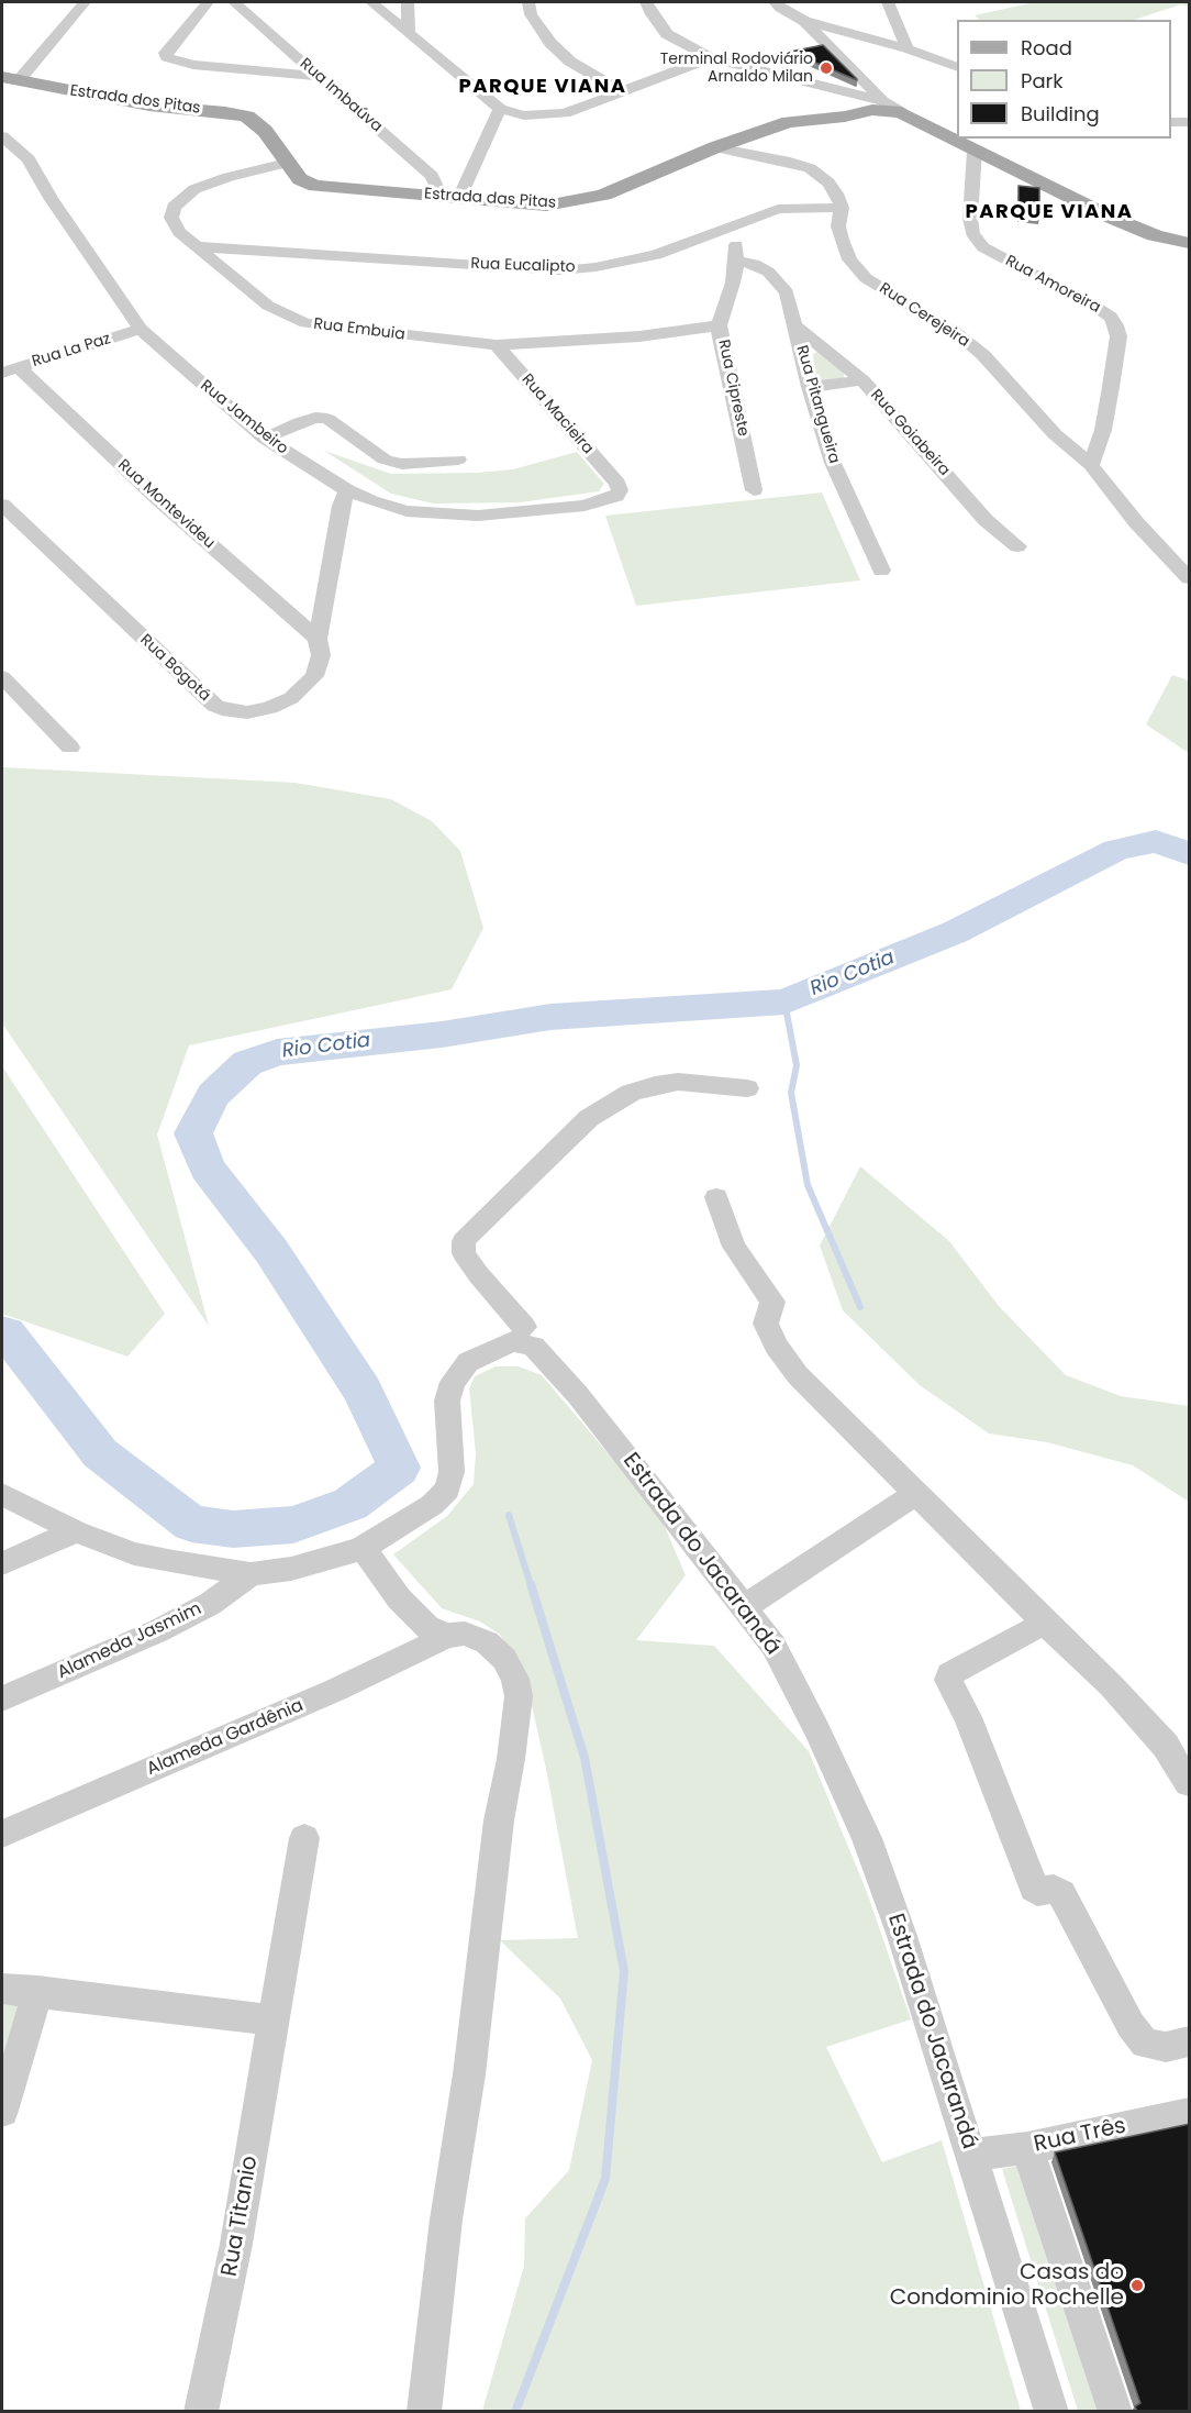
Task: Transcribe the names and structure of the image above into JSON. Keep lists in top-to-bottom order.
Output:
{
  "streets": {
    "main road": ["Estrada dos Pitas", "Estrada das Pitas"],
    "street": [
      "Rua Imbaúva",
      "Rua Eucalipto",
      "Rua Amoreira",
      "Rua Cerejeira",
      "Rua Embuia",
      "Rua La Paz",
      "Rua Cipreste",
      "Rua Pitangueira",
      "Rua Macieira",
      "Rua Jambeiro",
      "Rua Goiabeira",
      "Rua Montevideu",
      "Rua Bogotá",
      "Estrada do Jacarandá",
      "Alameda Jasmim",
      "Alameda Gardênia",
      "Rua Três",
      "Rua Titanio"
    ]
  },
  "crossings": [
    ["Rua Imbaúva", "Estrada das Pitas"],
    ["Estrada dos Pitas", "Estrada das Pitas"],
    ["Estrada dos Pitas", "Rua Embuia"],
    ["Estrada das Pitas", "Rua Amoreira"],
    ["Estrada das Pitas", "Rua Embuia"],
    ["Rua Eucalipto", "Rua Cerejeira"],
    ["Rua Eucalipto", "Rua Embuia"],
    ["Rua Eucalipto", "Rua Cipreste"],
    ["Rua Amoreira", "Rua Cerejeira"],
    ["Rua Embuia", "Rua Cipreste"],
    ["Rua Embuia", "Rua Macieira"],
    ["Rua La Paz", "Rua Jambeiro"],
    ["Rua La Paz", "Rua Montevideu"],
    ["Rua Cipreste", "Rua Pitangueira"],
    ["Rua Pitangueira", "Rua Goiabeira"],
    ["Rua Macieira", "Rua Jambeiro"],
    ["Rua Jambeiro", "Rua Bogotá"],
    ["Rua Montevideu", "Rua Bogotá"],
    ["Estrada do Jacarandá", "Rua Três"]
  ],
  "districts": ["PARQUE VIANA", "PARQUE VIANA"],
  "water": ["Rio Cotia"],
  "places": ["Terminal Rodoviário Arnaldo Milan", "Casas do Condominio Rochelle"],
  "legend": ["Road", "Park", "Building"]
}
